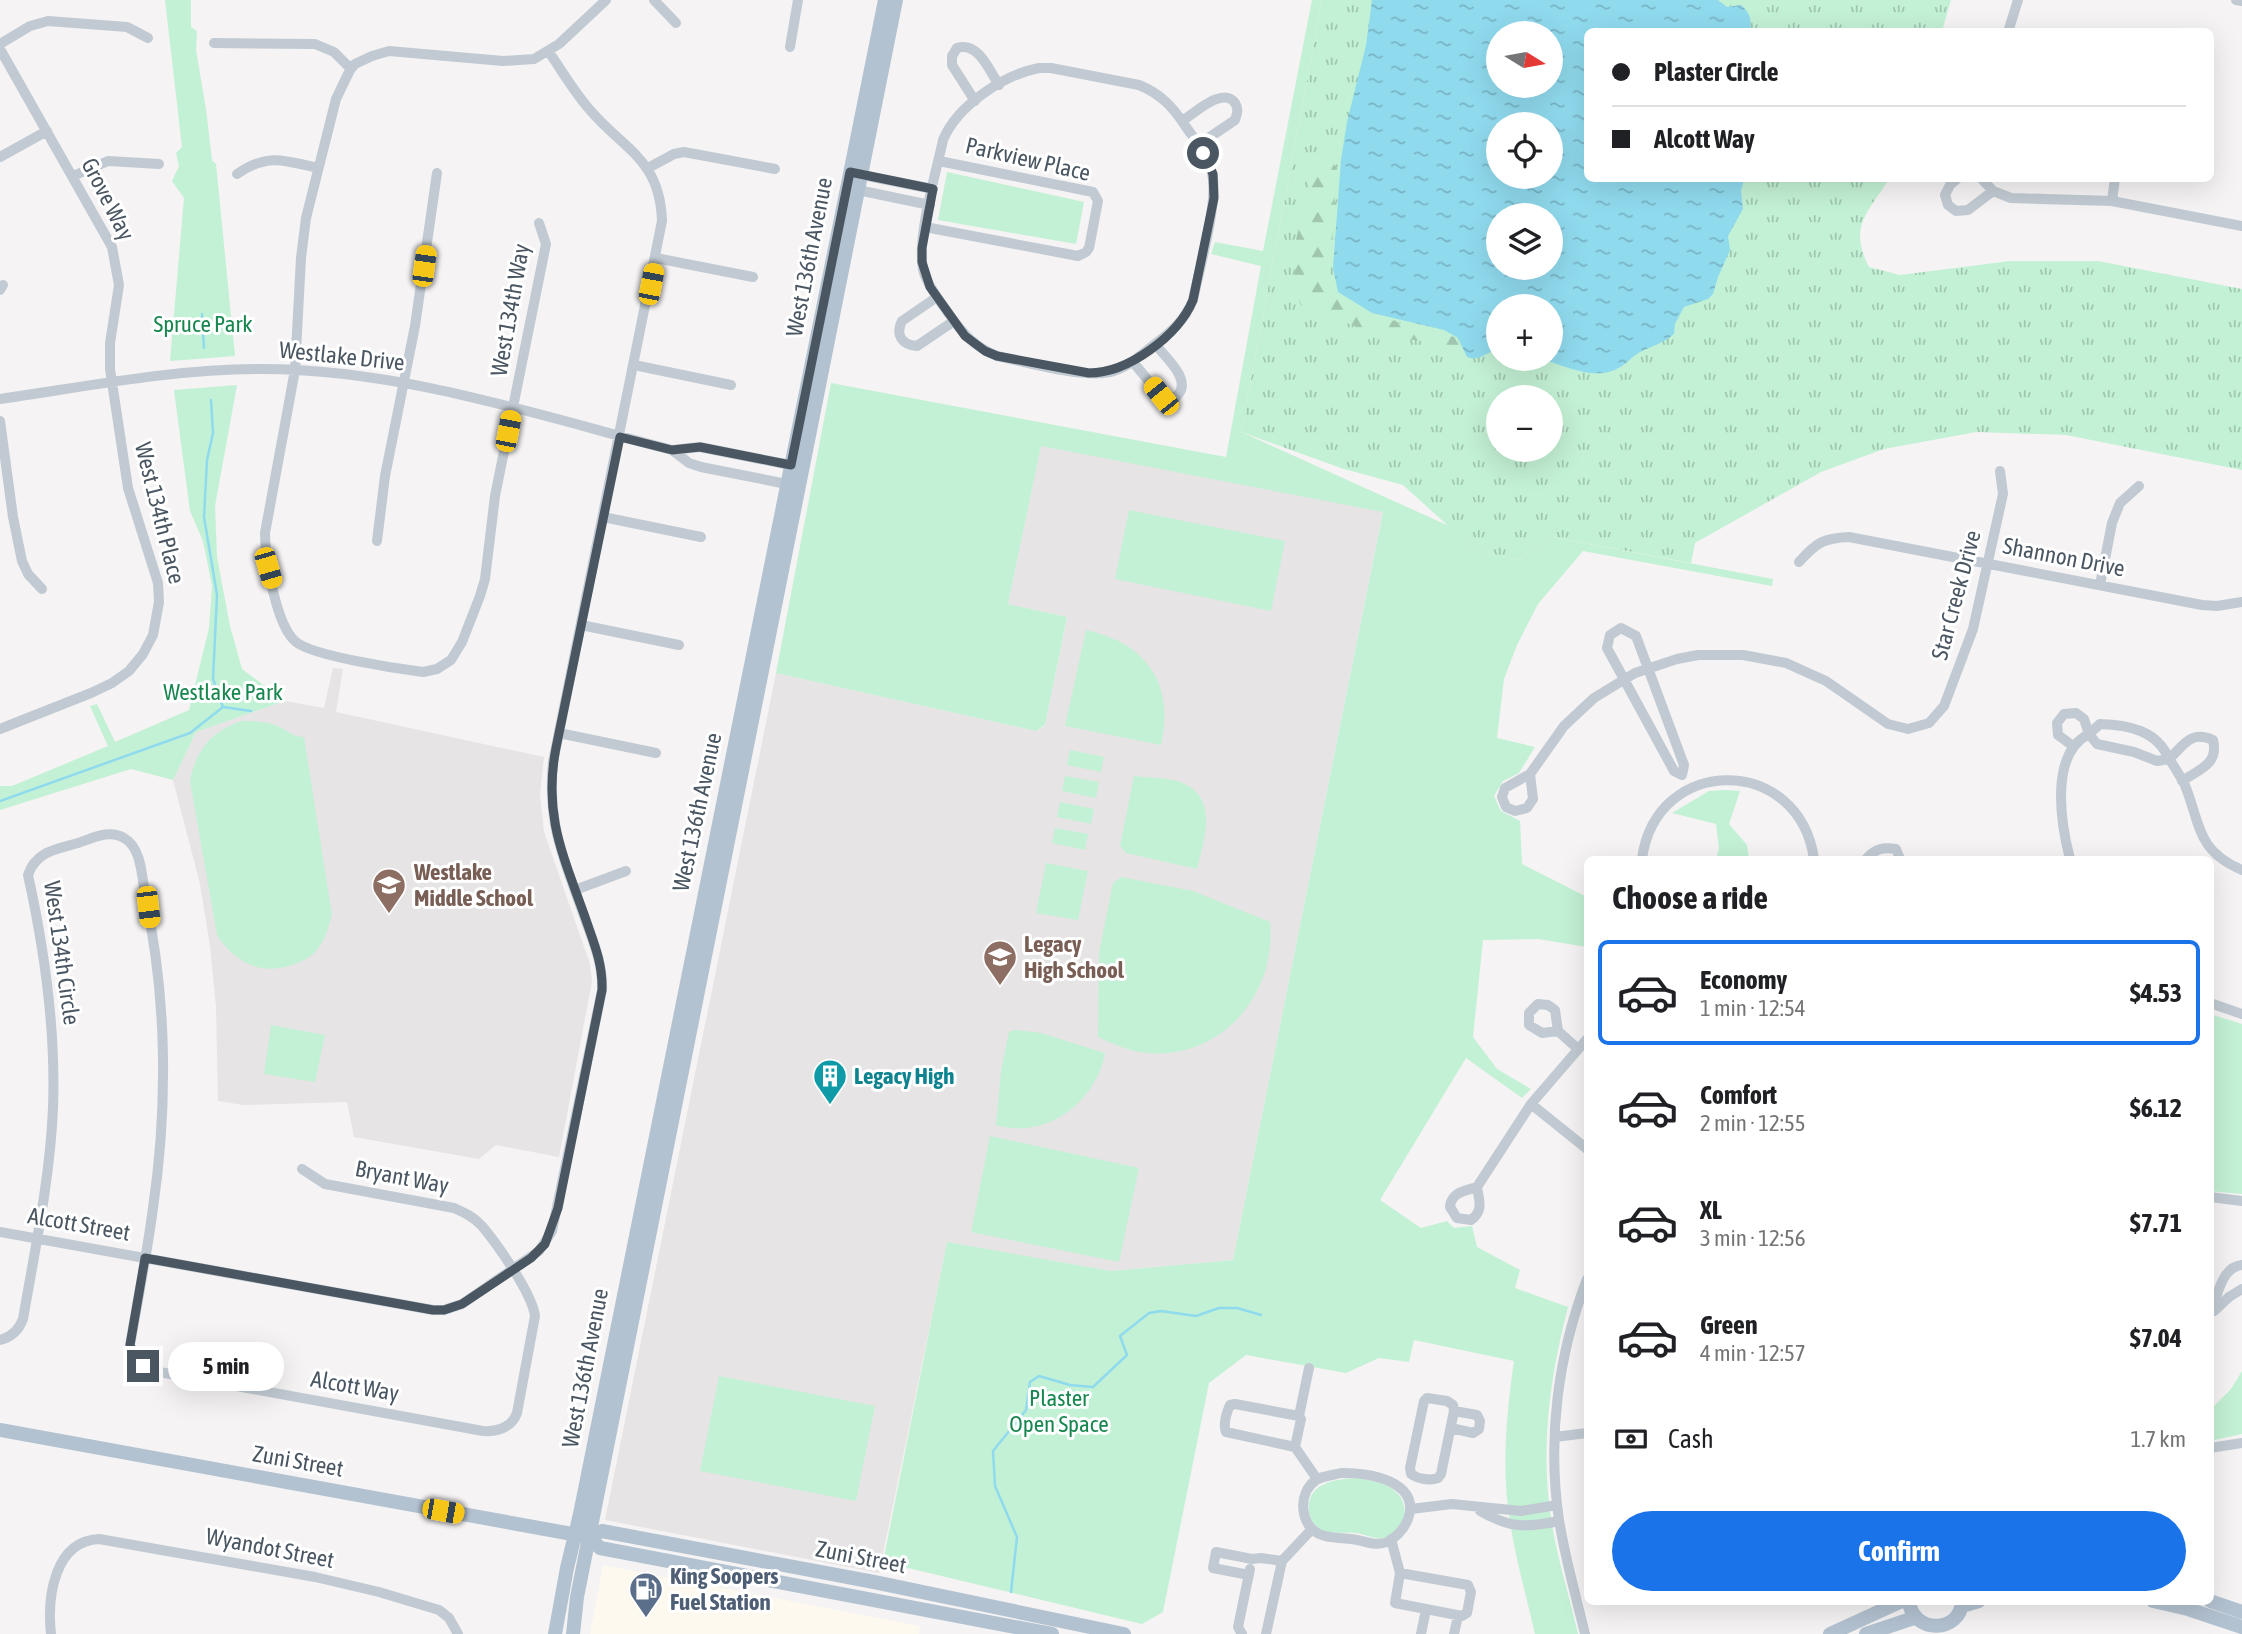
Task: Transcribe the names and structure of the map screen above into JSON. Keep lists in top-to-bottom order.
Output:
{
  "streets": {
    "main road": ["West 136th Avenue", "Zuni Street"],
    "street": [
      "Parkview Place",
      "Grove Way",
      "West 134th Way",
      "Westlake Drive",
      "West 134th Place",
      "Shannon Drive",
      "Star Creek Drive",
      "West 134th Circle",
      "Bryant Way",
      "Alcott Street",
      "Alcott Way",
      "Wyandot Street"
    ]
  },
  "crossings": [
    ["Grove Way", "Westlake Drive"],
    ["Grove Way", "West 134th Place"],
    ["West 136th Avenue", "Westlake Drive"],
    ["West 136th Avenue", "Zuni Street"],
    ["West 134th Way", "Westlake Drive"],
    ["Westlake Drive", "West 134th Place"],
    ["Westlake Drive", "Alcott Street"],
    ["Shannon Drive", "Star Creek Drive"],
    ["West 134th Circle", "Alcott Street"],
    ["Bryant Way", "Alcott Street"],
    ["Bryant Way", "Alcott Way"],
    ["Alcott Street", "Alcott Way"]
  ],
  "parks": ["Spruce Park", "Westlake Park", "Plaster Open Space"],
  "places": {
    "school or university": ["Westlake Middle School", "Legacy High School"],
    "building": ["Legacy High"],
    "fuel station": ["King Soopers Fuel Station"]
  },
  "north": "right",
  "page": {
    "map_buttons": ["+", "−"],
    "banner": ["Plaster Circle", "Alcott Way"],
    "heading": "Choose a ride",
    "list": [
      {
        "name": "Economy",
        "note": "1 min · 12:54",
        "value": "$4.53"
      },
      {
        "name": "Comfort",
        "note": "2 min · 12:55",
        "value": "$6.12"
      },
      {
        "name": "XL",
        "note": "3 min · 12:56",
        "value": "$7.71"
      },
      {
        "name": "Green",
        "note": "4 min · 12:57",
        "value": "$7.04"
      }
    ],
    "bubble": "5 min",
    "pay": ["Cash", "1.7 km"],
    "buttons": "Confirm"
  }
}
